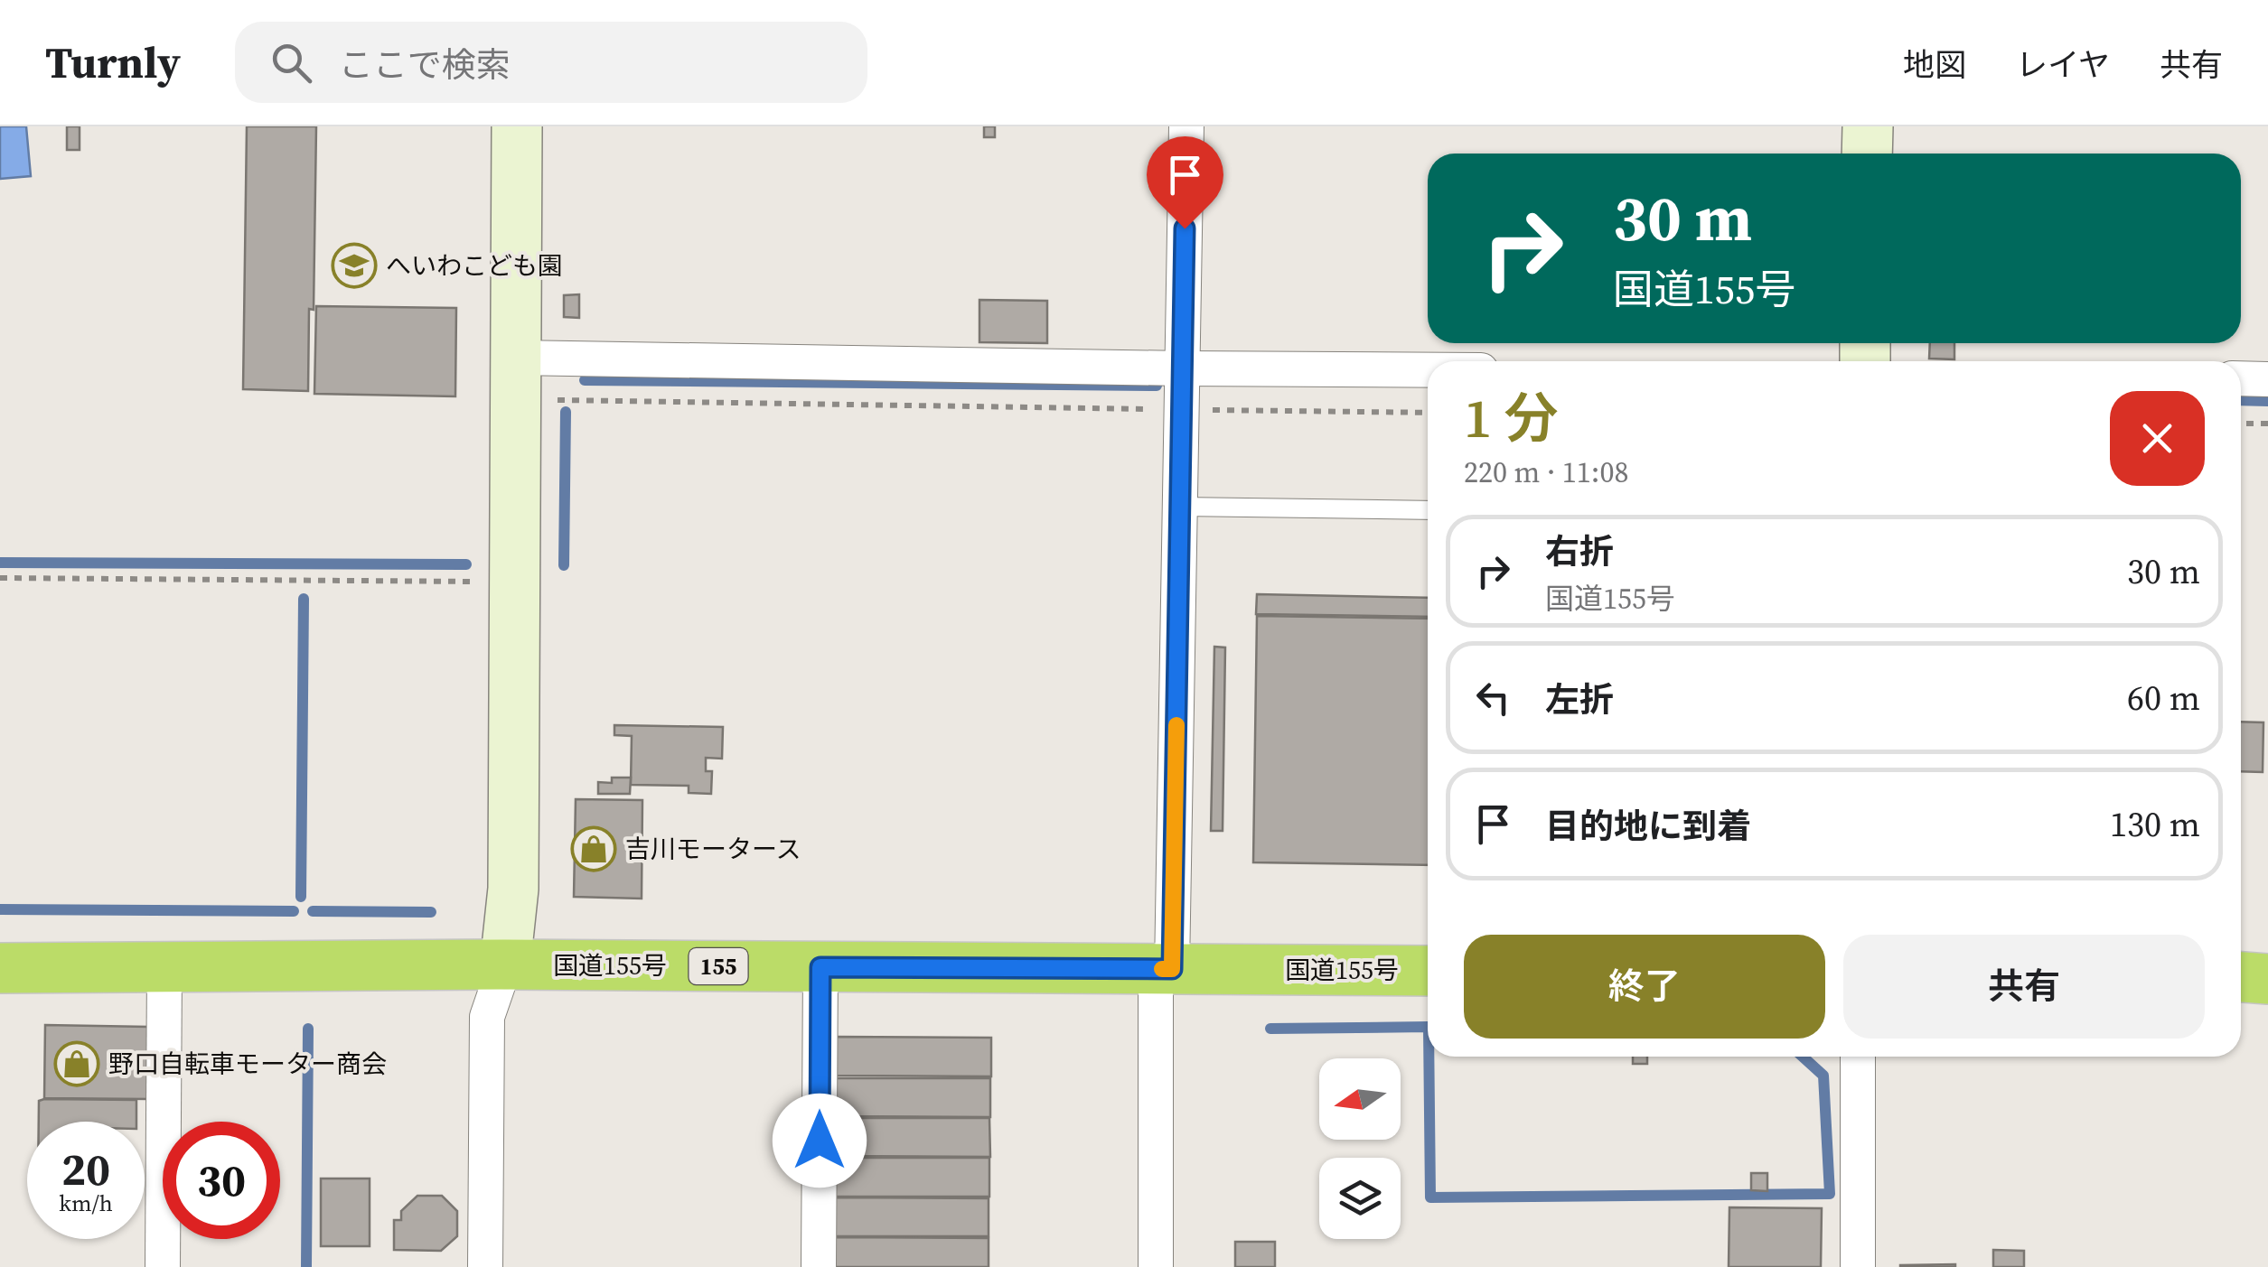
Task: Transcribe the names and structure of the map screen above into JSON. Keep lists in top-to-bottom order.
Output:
{
  "streets": {
    "highway": ["国道155号", "155"]
  },
  "places": {
    "school or university": ["へいわこども園"],
    "shop": ["吉川モータース", "野口自転車モーター商会"]
  },
  "north": "left",
  "page": {
    "header": "Turnly",
    "search": "ここで検索",
    "nav": ["地図", "レイヤ", "共有"],
    "turn": ["30 m", "国道155号"],
    "heading": ["1 分", "220 m · 11:08"],
    "list": [
      {
        "name": "右折",
        "note": "国道155号",
        "value": "30 m"
      },
      {
        "name": "左折",
        "value": "60 m"
      },
      {
        "name": "目的地に到着",
        "value": "130 m"
      }
    ],
    "buttons": ["終了", "共有"],
    "speed": "20 km/h",
    "limit": "30"
  }
}
